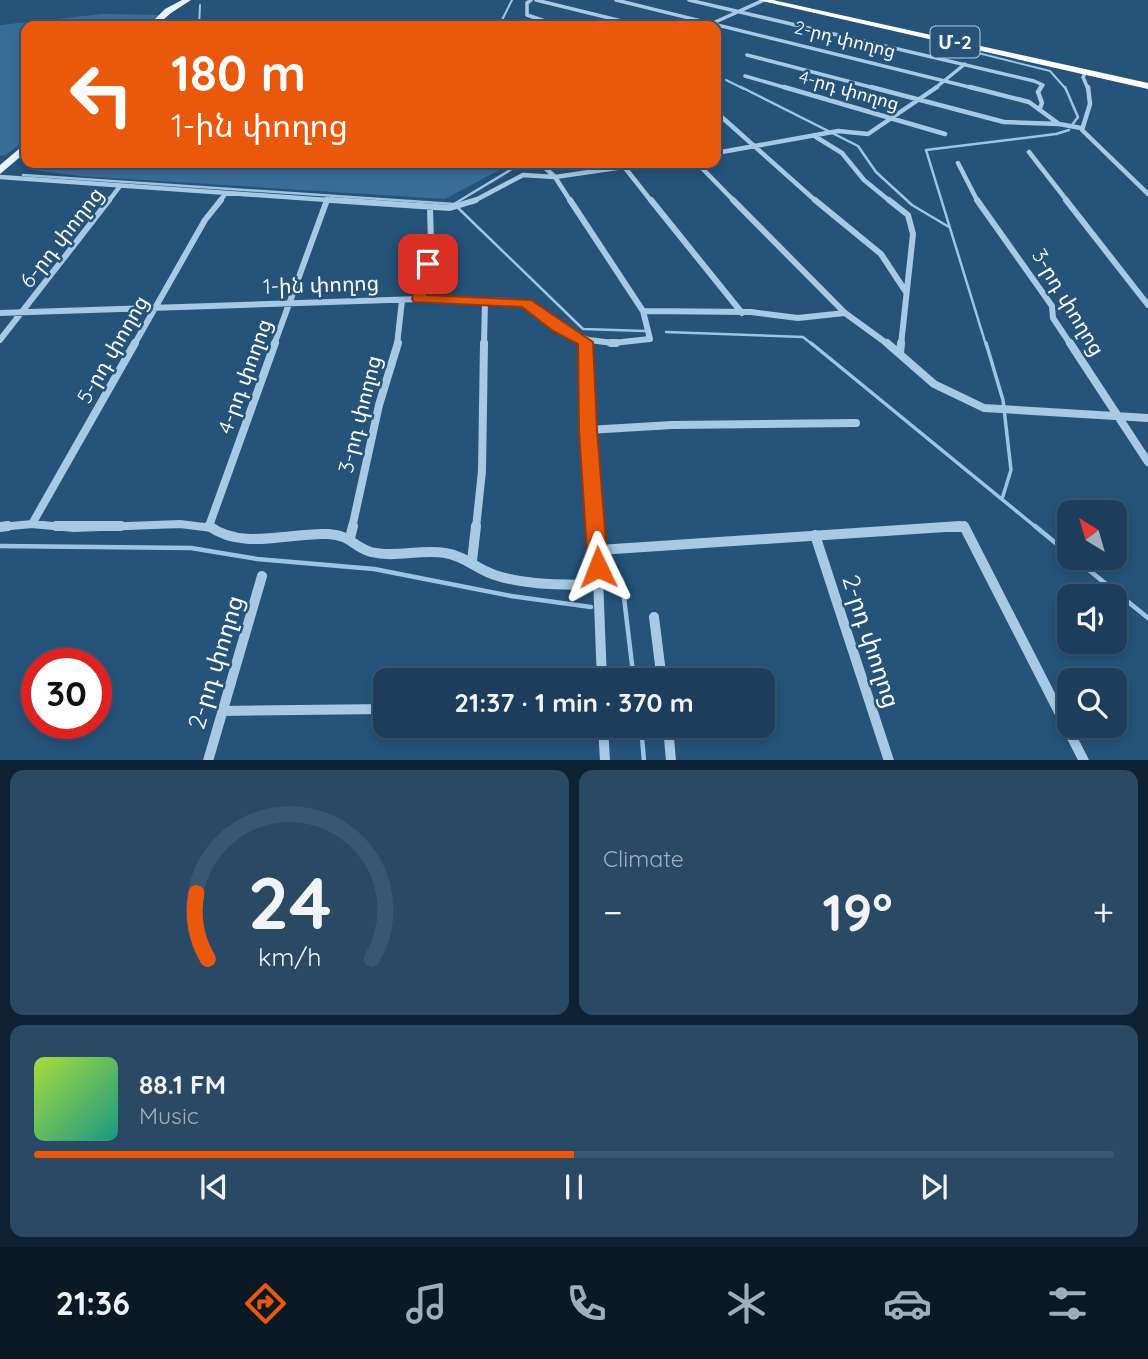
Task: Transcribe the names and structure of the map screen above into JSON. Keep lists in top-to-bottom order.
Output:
{
  "streets": {
    "highway": ["Մ-2"],
    "street": [
      "2-րդ փողոց",
      "4-րդ փողոց",
      "6-րդ փողոց",
      "1-ին փողոց",
      "3-րդ փողոց",
      "5-րդ փողոց"
    ]
  },
  "crossings": [
    ["4-րդ փողոց", "1-ին փողոց"],
    ["6-րդ փողոց", "1-ին փողոց"],
    ["1-ին փողոց", "3-րդ փողոց"],
    ["1-ին փողոց", "5-րդ փողոց"]
  ],
  "north": "top left",
  "page": {
    "turn": ["180 m", "1-ին փողոց"],
    "limit": "30",
    "trip": "21:37 · 1 min · 370 m",
    "tile": "Climate",
    "heat": ["−", "19°", "+"],
    "song": ["88.1 FM", "Music"],
    "tabs": "21:36",
    "gauge": ["24", "km/h"]
  }
}
